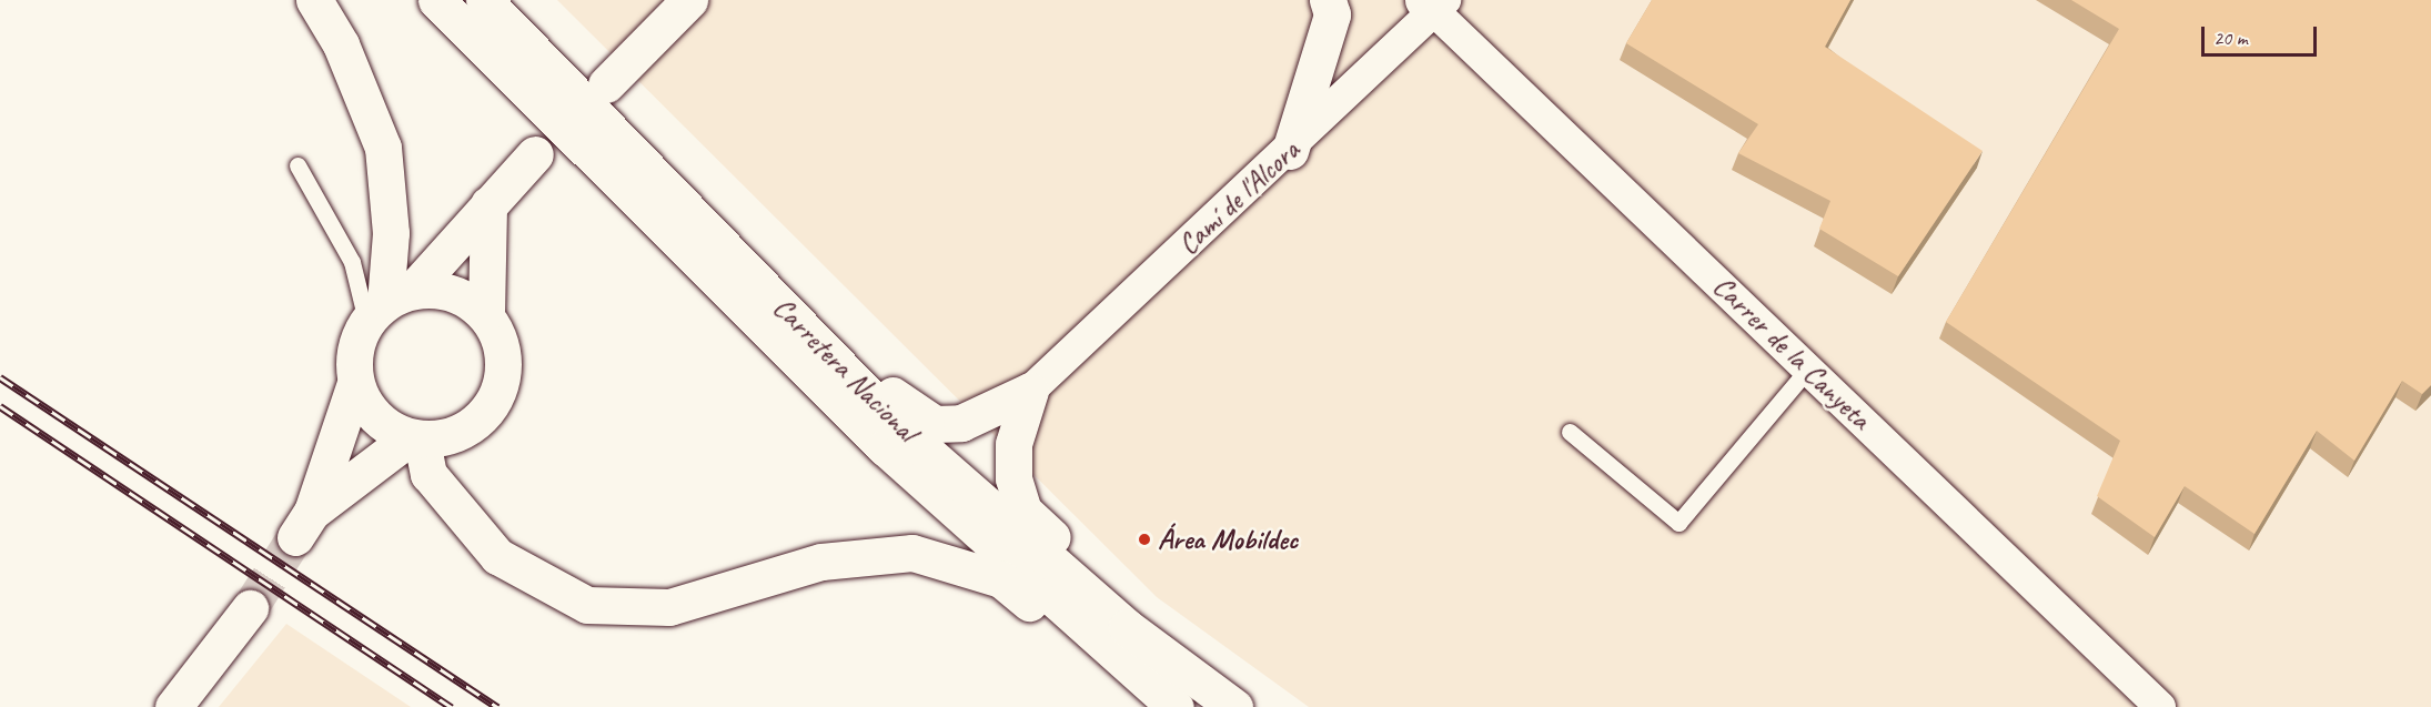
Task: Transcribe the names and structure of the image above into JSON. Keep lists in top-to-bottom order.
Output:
{
  "streets": {
    "main road": ["Carretera Nacional"],
    "street": ["Camí de l'Alcora", "Carrer de la Canyeta"]
  },
  "crossings": [
    ["Camí de l'Alcora", "Carrer de la Canyeta"]
  ],
  "places": ["Área Mobildec"],
  "scale_bar": "20 m"
}
